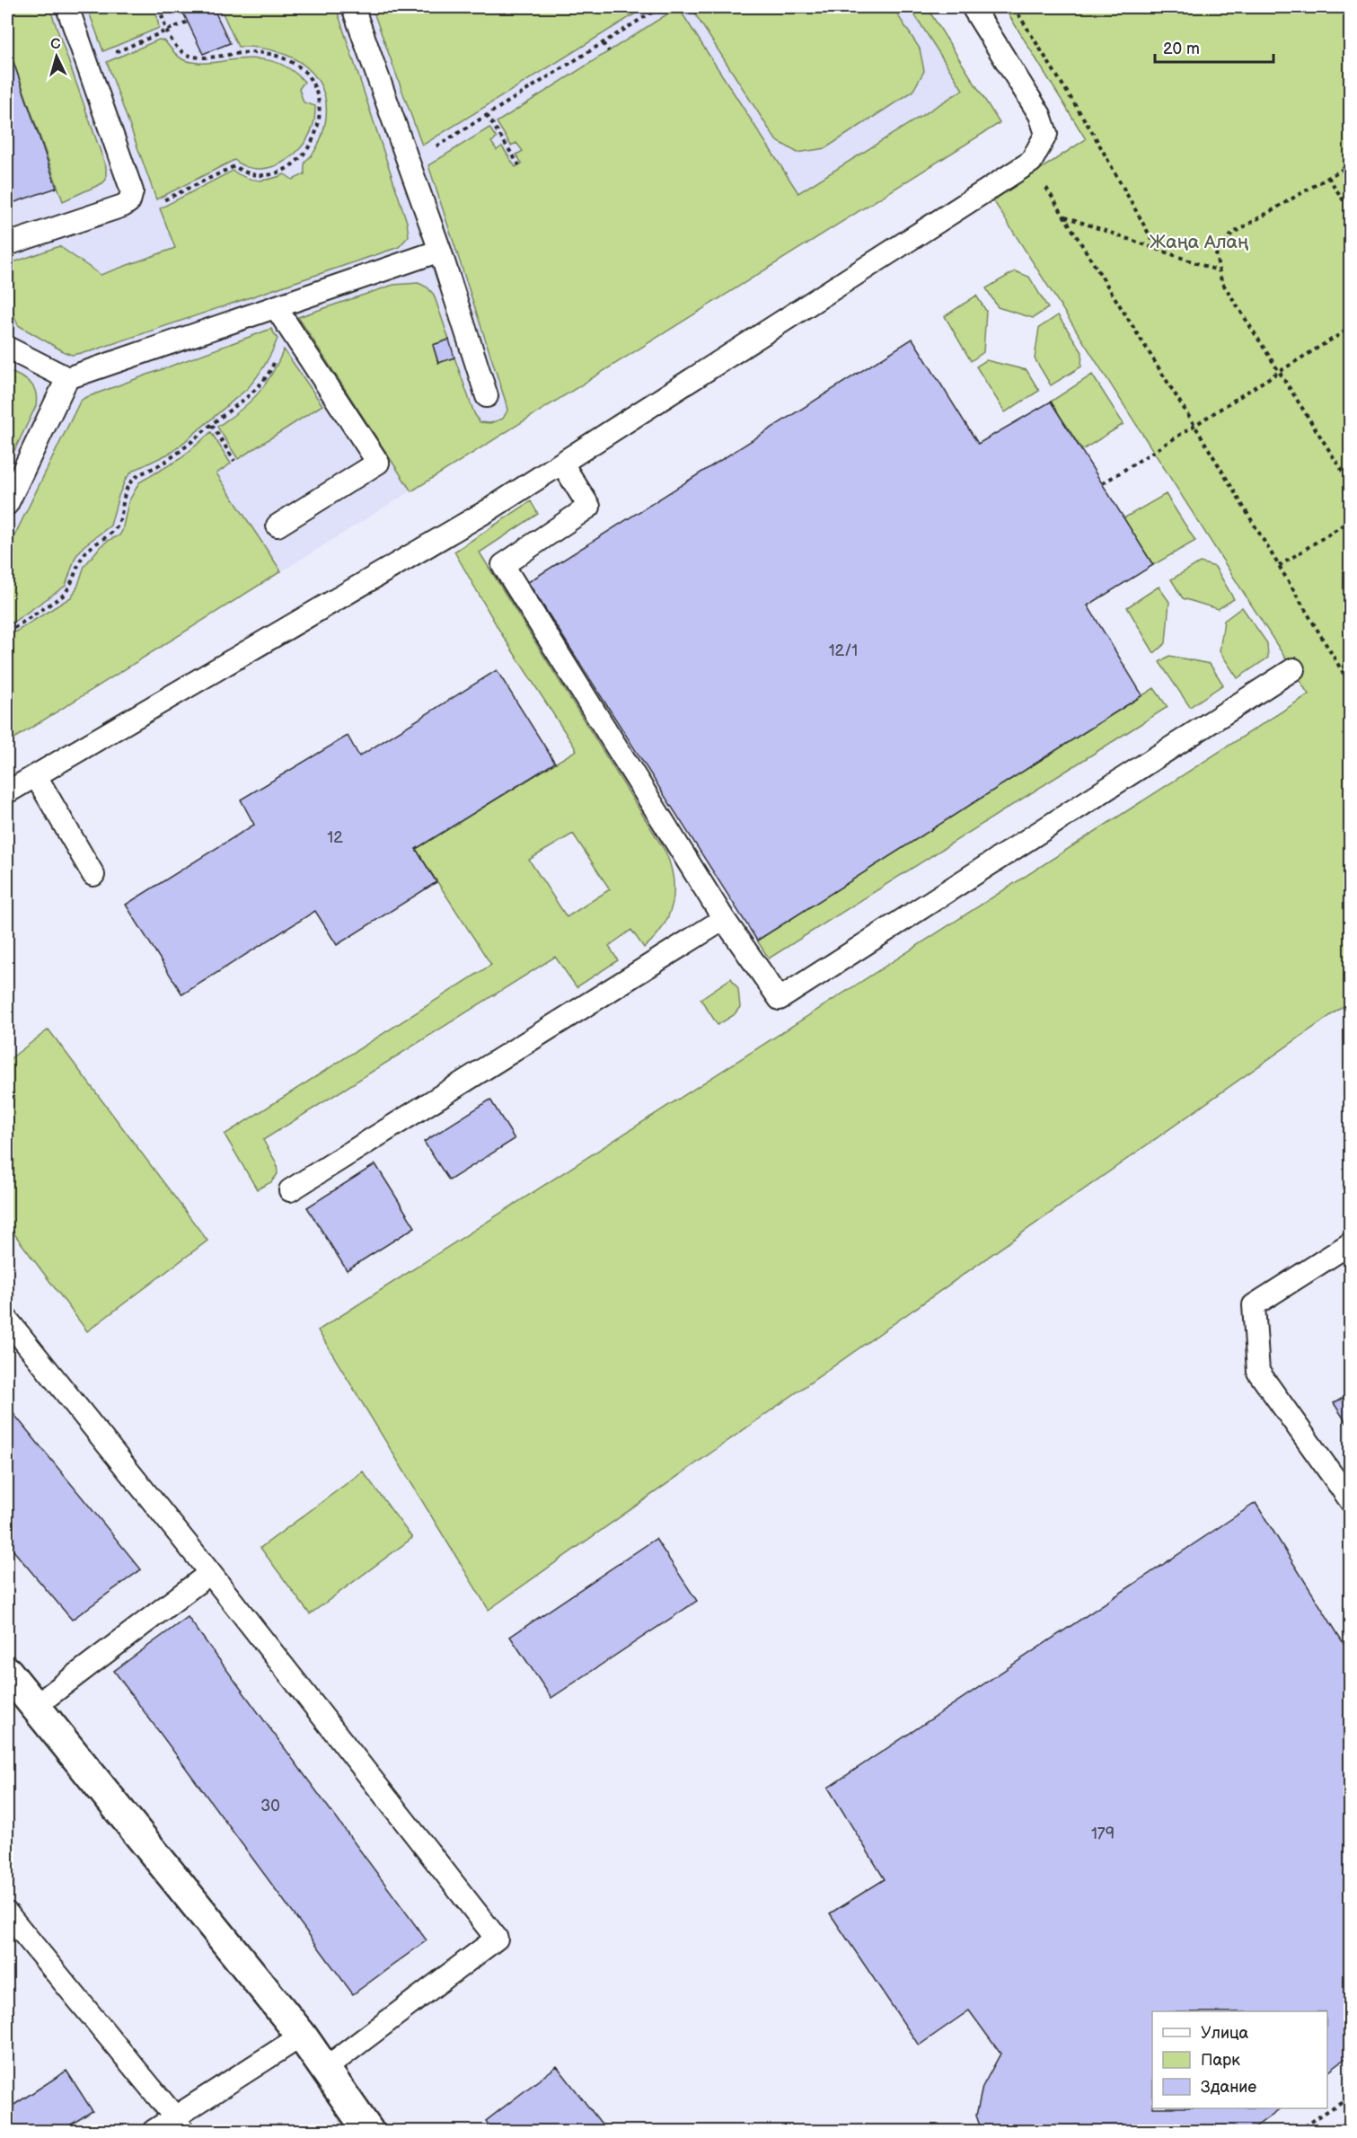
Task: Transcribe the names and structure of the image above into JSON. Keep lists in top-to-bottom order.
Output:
{
  "parks": ["Жаңа Алаң"],
  "house_numbers": [
    "12/1",
    "12",
    "30",
    "179"
  ],
  "legend": ["Улица", "Парк", "Здание"],
  "scale_bar": "20 m",
  "north": "top"
}
